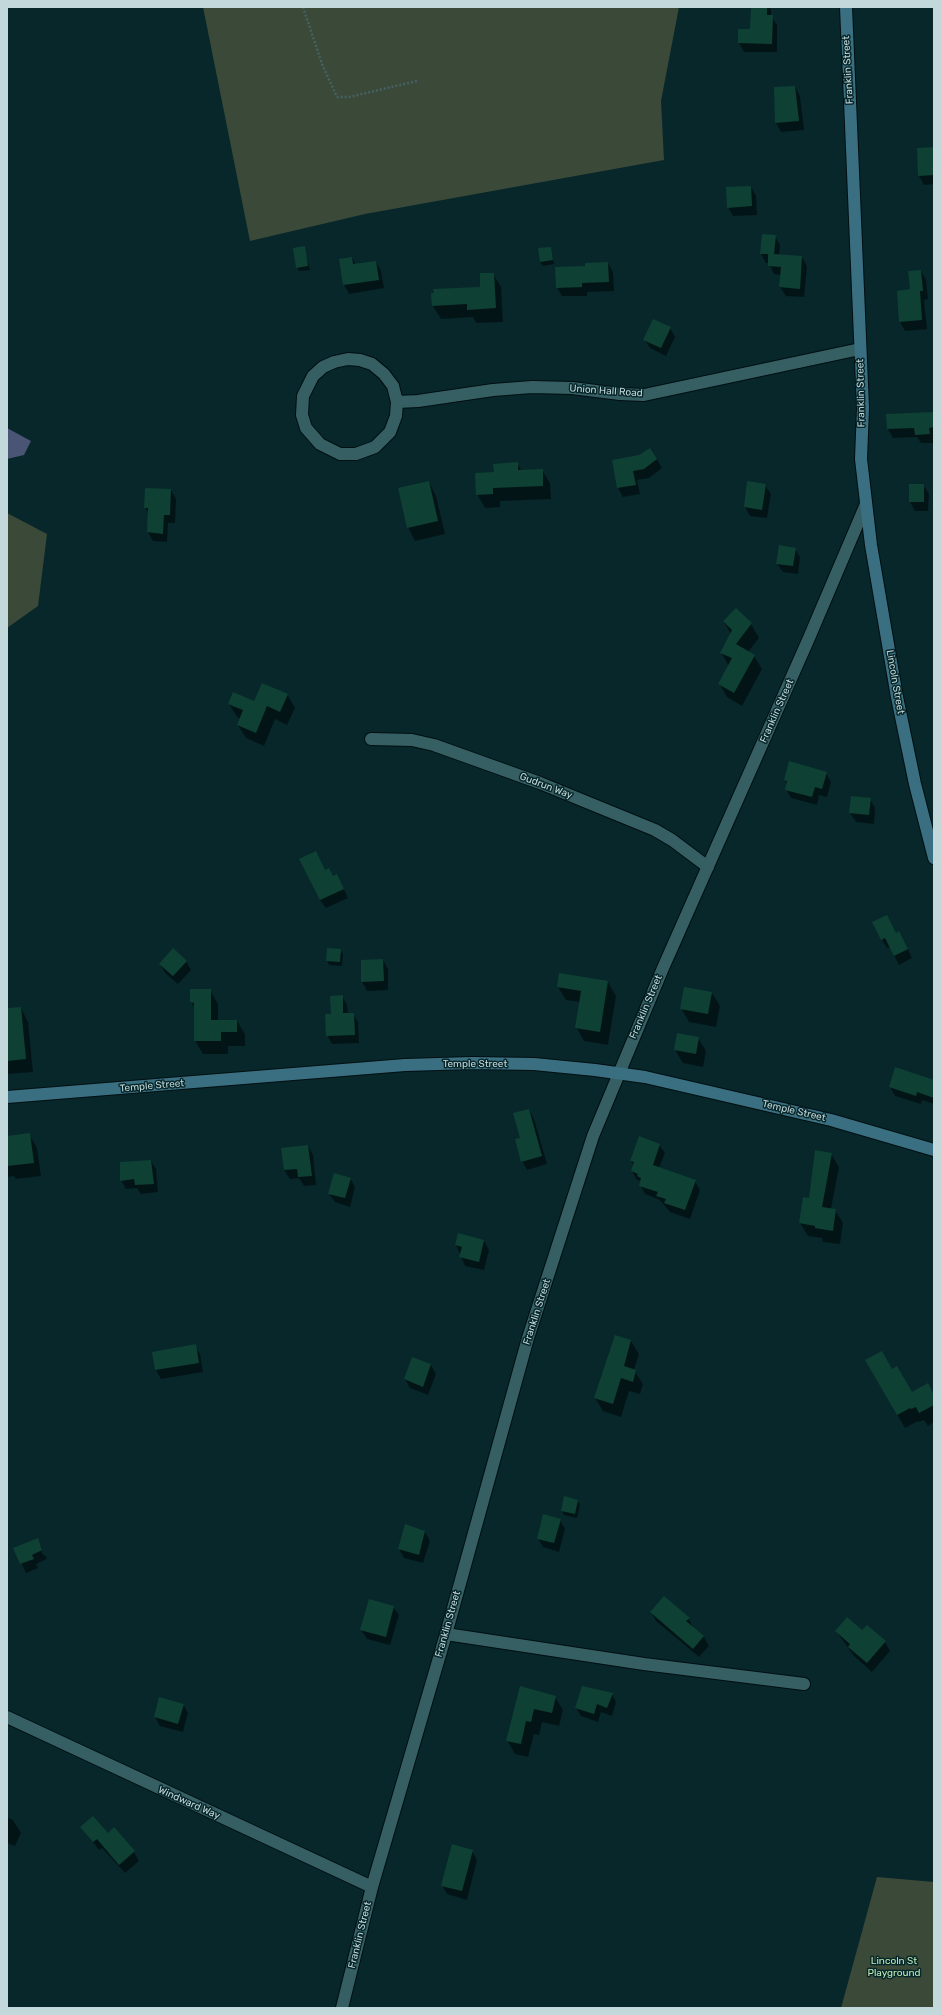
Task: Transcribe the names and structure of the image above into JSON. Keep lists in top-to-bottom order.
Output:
{
  "streets": {
    "main road": ["Franklin Street", "Lincoln Street", "Temple Street"],
    "street": ["Union Hall Road", "Gudrun Way", "Windward Way"]
  },
  "crossings": [
    ["Franklin Street", "Union Hall Road"],
    ["Franklin Street", "Lincoln Street"],
    ["Franklin Street", "Gudrun Way"],
    ["Franklin Street", "Temple Street"],
    ["Franklin Street", "Windward Way"]
  ],
  "parks": ["Lincoln St Playground"]
}
